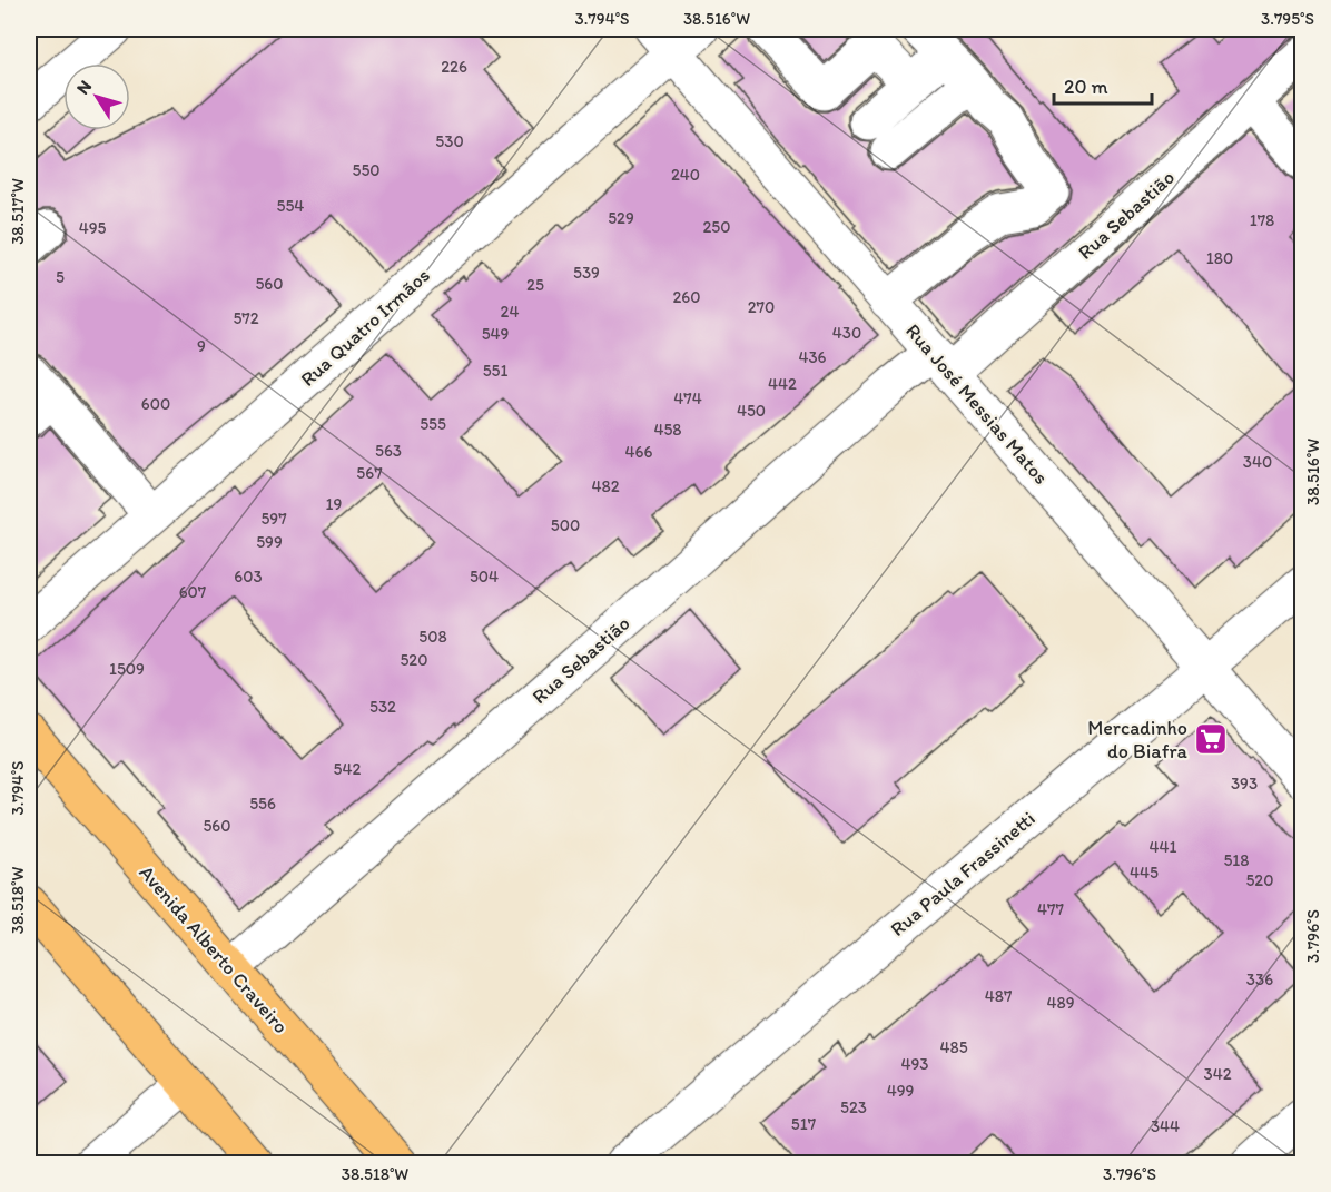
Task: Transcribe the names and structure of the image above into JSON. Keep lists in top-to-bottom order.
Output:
{
  "streets": {
    "main road": ["Avenida Alberto Craveiro"],
    "street": [
      "Rua Sebastião",
      "Rua Quatro Irmãos",
      "Rua José Messias Matos",
      "Rua Paula Frassinetti"
    ]
  },
  "crossings": [
    ["Rua Sebastião", "Rua José Messias Matos"],
    ["Rua Sebastião", "Avenida Alberto Craveiro"],
    ["Rua Quatro Irmãos", "Rua José Messias Matos"],
    ["Rua José Messias Matos", "Rua Paula Frassinetti"]
  ],
  "places": {
    "supermarket": ["Mercadinho do Biafra"]
  },
  "house_numbers": [
    "226",
    "530",
    "550",
    "240",
    "554",
    "529",
    "178",
    "250",
    "495",
    "180",
    "539",
    "5",
    "560",
    "25",
    "260",
    "270",
    "24",
    "572",
    "430",
    "549",
    "9",
    "436",
    "551",
    "442",
    "474",
    "600",
    "450",
    "555",
    "458",
    "563",
    "466",
    "340",
    "567",
    "482",
    "19",
    "597",
    "500",
    "599",
    "603",
    "504",
    "607",
    "508",
    "520",
    "1509",
    "532",
    "542",
    "393",
    "556",
    "560",
    "441",
    "518",
    "445",
    "520",
    "477",
    "336",
    "487",
    "489",
    "485",
    "493",
    "342",
    "499",
    "523",
    "517",
    "344"
  ],
  "scale_bar": "20 m",
  "north": "top left",
  "coordinates": [
    "3.794°S",
    "38.516°W",
    "3.795°S",
    "38.517°W",
    "38.518°W",
    "3.796°S"
  ]
}
